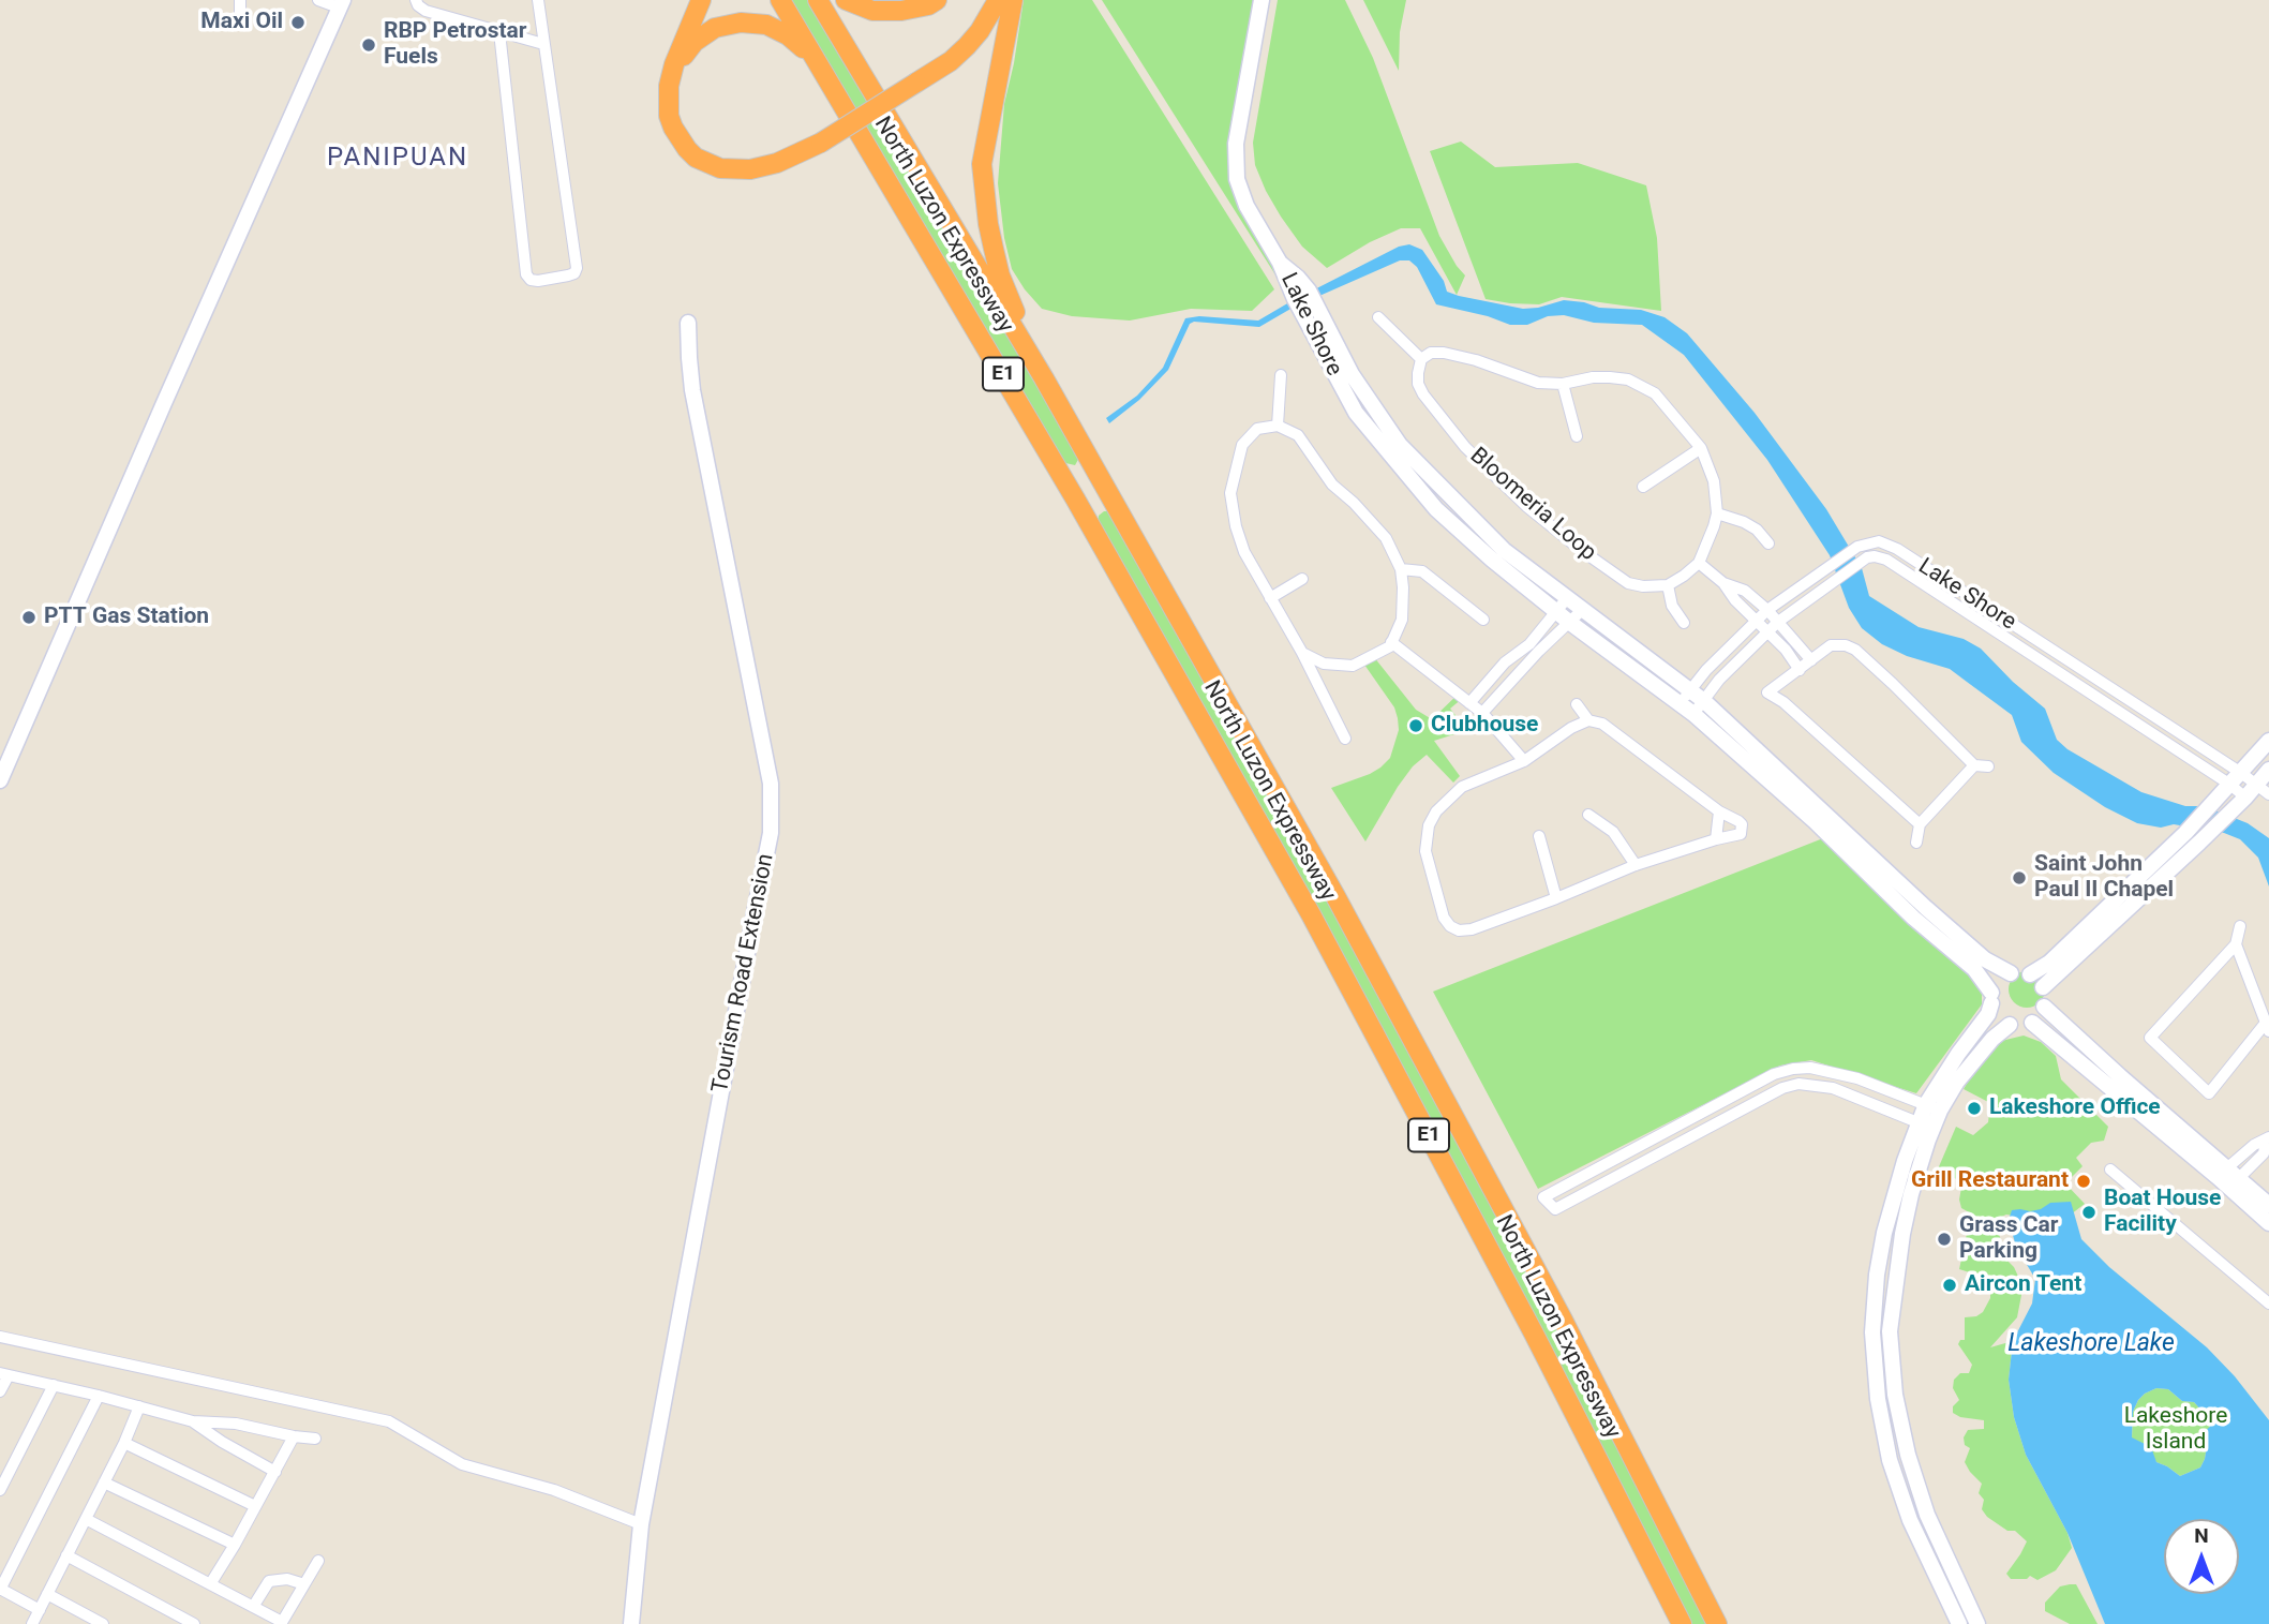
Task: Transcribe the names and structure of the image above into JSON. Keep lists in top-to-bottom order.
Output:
{
  "streets": {
    "highway": ["North Luzon Expressway", "E1"],
    "street": ["Lake Shore", "Bloomeria Loop", "Tourism Road Extension"]
  },
  "districts": ["PANIPUAN"],
  "water": ["Lakeshore Lake"],
  "parks": ["Lakeshore Island"],
  "places": [
    "Maxi Oil",
    "RBP Petrostar Fuels",
    "PTT Gas Station",
    "Clubhouse",
    "Saint John Paul II Chapel",
    "Lakeshore Office",
    "Grill Restaurant",
    "Boat House Facility",
    "Grass Car Parking",
    "Aircon Tent"
  ],
  "north": "top"
}
